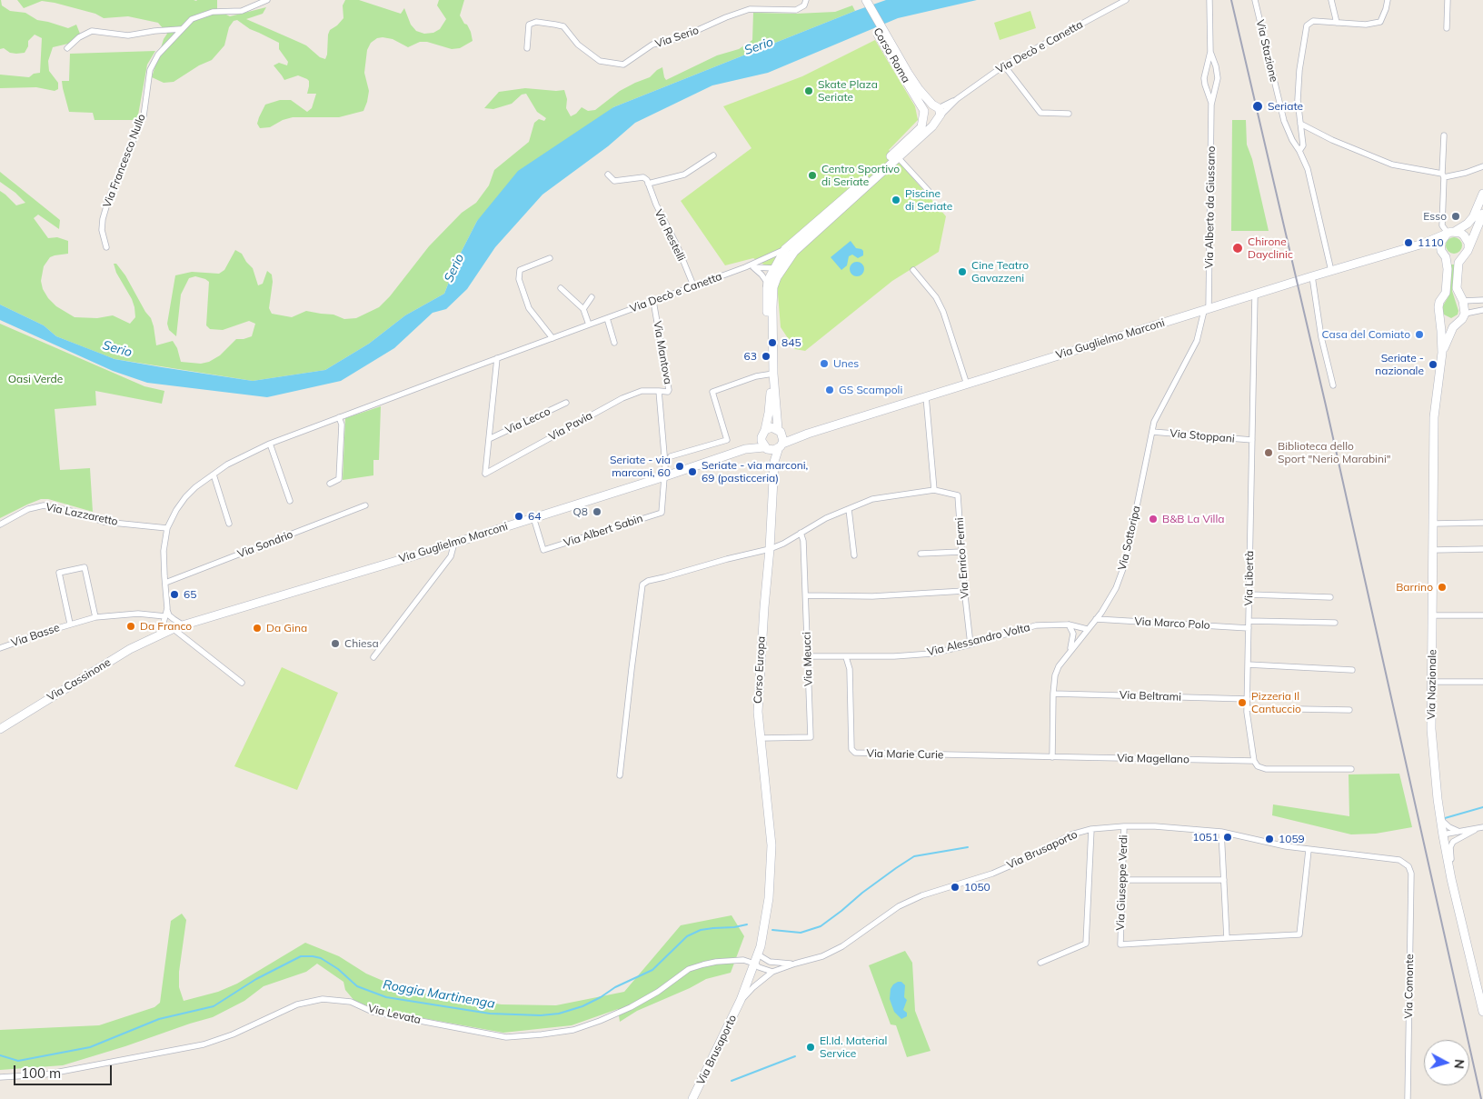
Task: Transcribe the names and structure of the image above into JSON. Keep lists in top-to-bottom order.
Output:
{
  "streets": {
    "main road": [
      "Via Decò e Canetta",
      "Corso Roma",
      "Via Guglielmo Marconi",
      "Corso Europa",
      "Via Cassinone",
      "Via Nazionale",
      "Via Brusaporto"
    ],
    "street": [
      "Via Serio",
      "Via Stazione",
      "Via Francesco Nullo",
      "Via Alberto da Giussano",
      "Via Restelli",
      "Via Mantova",
      "Via Lecco",
      "Via Pavia",
      "Via Stoppani",
      "Via Lazzaretto",
      "Via Albert Sabin",
      "Via Sottoripa",
      "Via Sondrio",
      "Via Enrico Fermi",
      "Via Libertà",
      "Via Marco Polo",
      "Via Basse",
      "Via Alessandro Volta",
      "Via Meucci",
      "Via Beltrami",
      "Via Marie Curie",
      "Via Magellano",
      "Via Giuseppe Verdi",
      "Via Comonte",
      "Via Levata"
    ]
  },
  "crossings": [
    ["Via Decò e Canetta", "Corso Roma"],
    ["Via Decò e Canetta", "Via Restelli"],
    ["Via Decò e Canetta", "Via Guglielmo Marconi"],
    ["Via Decò e Canetta", "Via Mantova"],
    ["Via Decò e Canetta", "Via Lecco"],
    ["Via Decò e Canetta", "Via Lazzaretto"],
    ["Via Decò e Canetta", "Via Sondrio"],
    ["Via Decò e Canetta", "Via Basse"],
    ["Via Decò e Canetta", "Corso Europa"],
    ["Via Decò e Canetta", "Via Cassinone"],
    ["Via Stazione", "Via Guglielmo Marconi"],
    ["Via Alberto da Giussano", "Via Guglielmo Marconi"],
    ["Via Alberto da Giussano", "Via Sottoripa"],
    ["Via Guglielmo Marconi", "Via Mantova"],
    ["Via Guglielmo Marconi", "Via Albert Sabin"],
    ["Via Guglielmo Marconi", "Via Sottoripa"],
    ["Via Guglielmo Marconi", "Via Libertà"],
    ["Via Guglielmo Marconi", "Corso Europa"],
    ["Via Guglielmo Marconi", "Via Cassinone"],
    ["Via Guglielmo Marconi", "Via Nazionale"],
    ["Via Mantova", "Via Pavia"],
    ["Via Mantova", "Via Albert Sabin"],
    ["Via Lecco", "Via Pavia"],
    ["Via Stoppani", "Via Sottoripa"],
    ["Via Stoppani", "Via Libertà"],
    ["Via Sottoripa", "Via Marco Polo"],
    ["Via Sottoripa", "Via Alessandro Volta"],
    ["Via Sottoripa", "Via Beltrami"],
    ["Via Sottoripa", "Via Marie Curie"],
    ["Via Sottoripa", "Via Magellano"],
    ["Via Enrico Fermi", "Via Alessandro Volta"],
    ["Via Libertà", "Via Marco Polo"],
    ["Via Libertà", "Via Beltrami"],
    ["Via Libertà", "Via Magellano"],
    ["Via Alessandro Volta", "Via Meucci"],
    ["Via Alessandro Volta", "Via Marie Curie"],
    ["Via Meucci", "Corso Europa"],
    ["Corso Europa", "Via Brusaporto"],
    ["Via Marie Curie", "Via Magellano"],
    ["Via Brusaporto", "Via Giuseppe Verdi"],
    ["Via Brusaporto", "Via Comonte"],
    ["Via Brusaporto", "Via Levata"]
  ],
  "water": ["Serio", "Roggia Martinenga"],
  "parks": ["Oasi Verde"],
  "places": [
    "Skate Plaza Seriate",
    "Seriate",
    "Centro Sportivo di Seriate",
    "Piscine di Seriate",
    "Esso",
    "1110",
    "Chirone Dayclinic",
    "Cine Teatro Gavazzeni",
    "Casa del Comiato",
    "845",
    "63",
    "Unes",
    "Seriate - nazionale",
    "GS Scampoli",
    "Biblioteca dello Sport \"Nerio Marabini\"",
    "Seriate - via marconi, 60",
    "Seriate - via marconi, 69 (pasticceria)",
    "Q8",
    "64",
    "B&B La Villa",
    "Barrino",
    "65",
    "Da Franco",
    "Da Gina",
    "Chiesa",
    "Pizzeria Il Cantuccio",
    "1051",
    "1059",
    "1050",
    "El.Id. Material Service"
  ],
  "scale_bar": "100 m",
  "north": "right"
}
